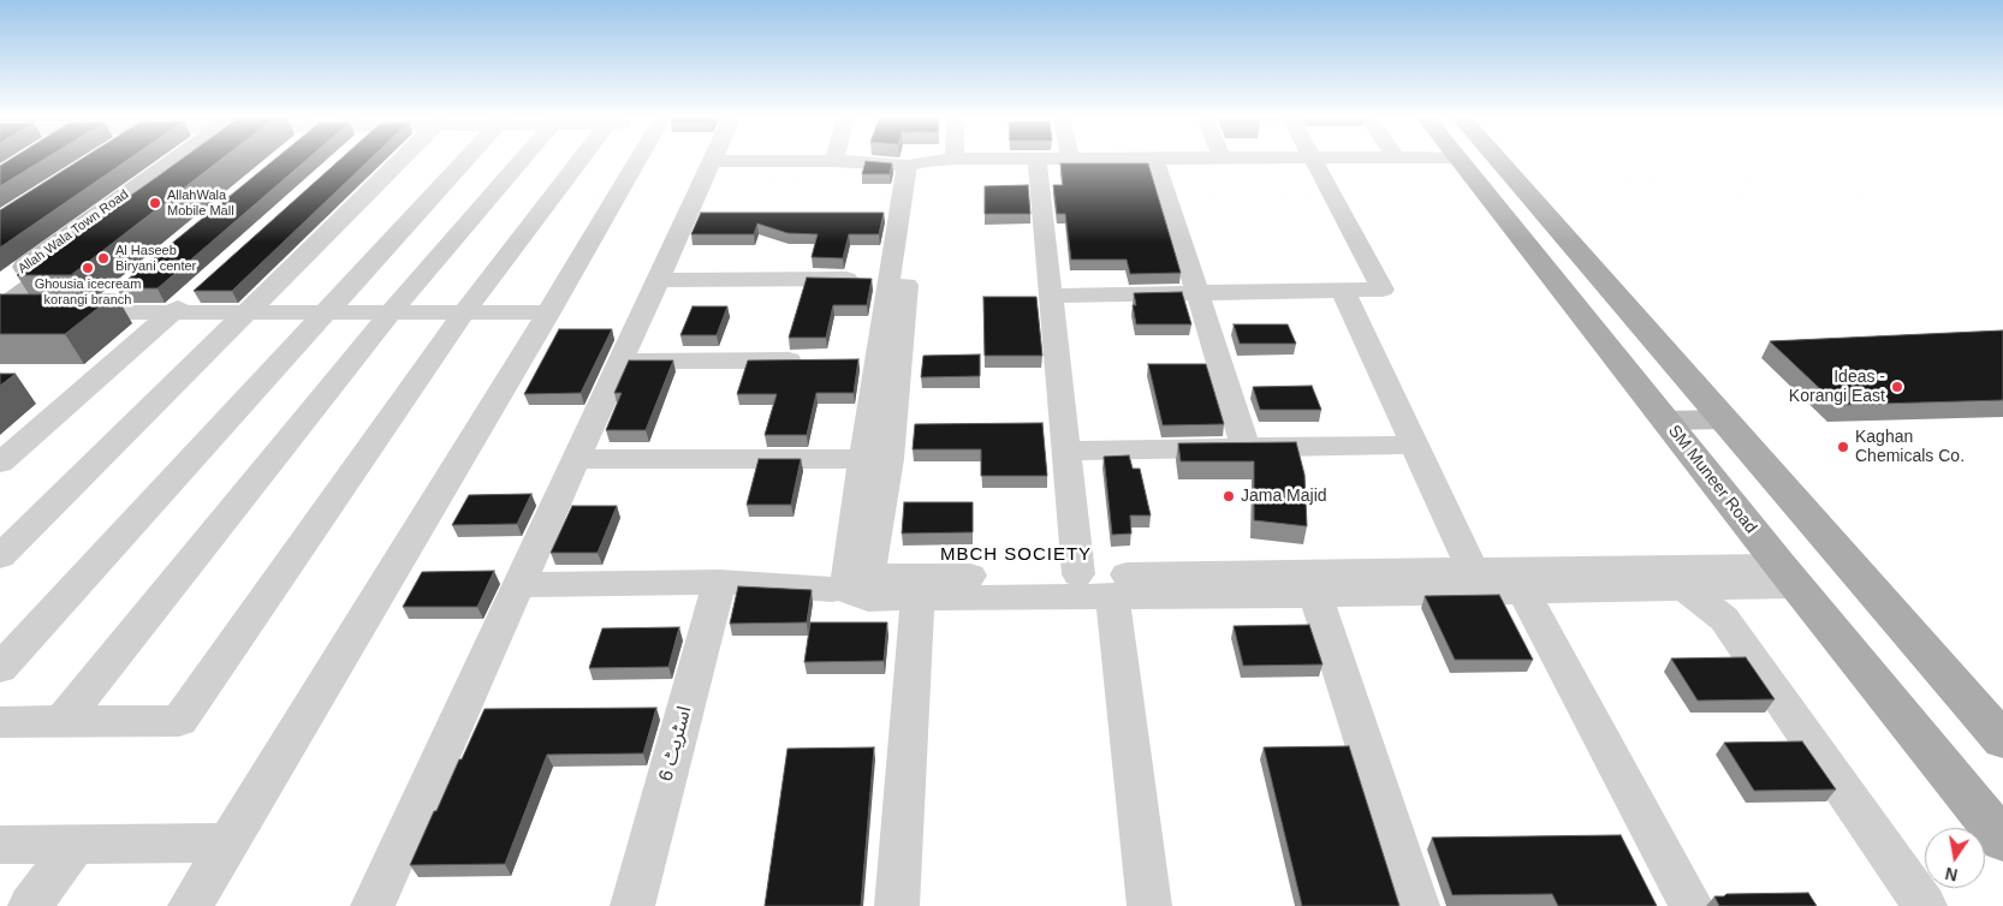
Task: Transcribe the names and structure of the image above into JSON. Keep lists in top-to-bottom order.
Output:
{
  "streets": {
    "main road": ["Allah Wala Town Road", "SM Muneer Road"],
    "street": ["اسٹریٹ 6"]
  },
  "districts": ["MBCH SOCIETY"],
  "places": [
    "AllahWala Mobile Mall",
    "Al Haseeb Biryani center",
    "Ghousia icecream korangi branch",
    "Ideas - Korangi East",
    "Kaghan Chemicals Co.",
    "Jama Majid"
  ],
  "north": "bottom"
}
